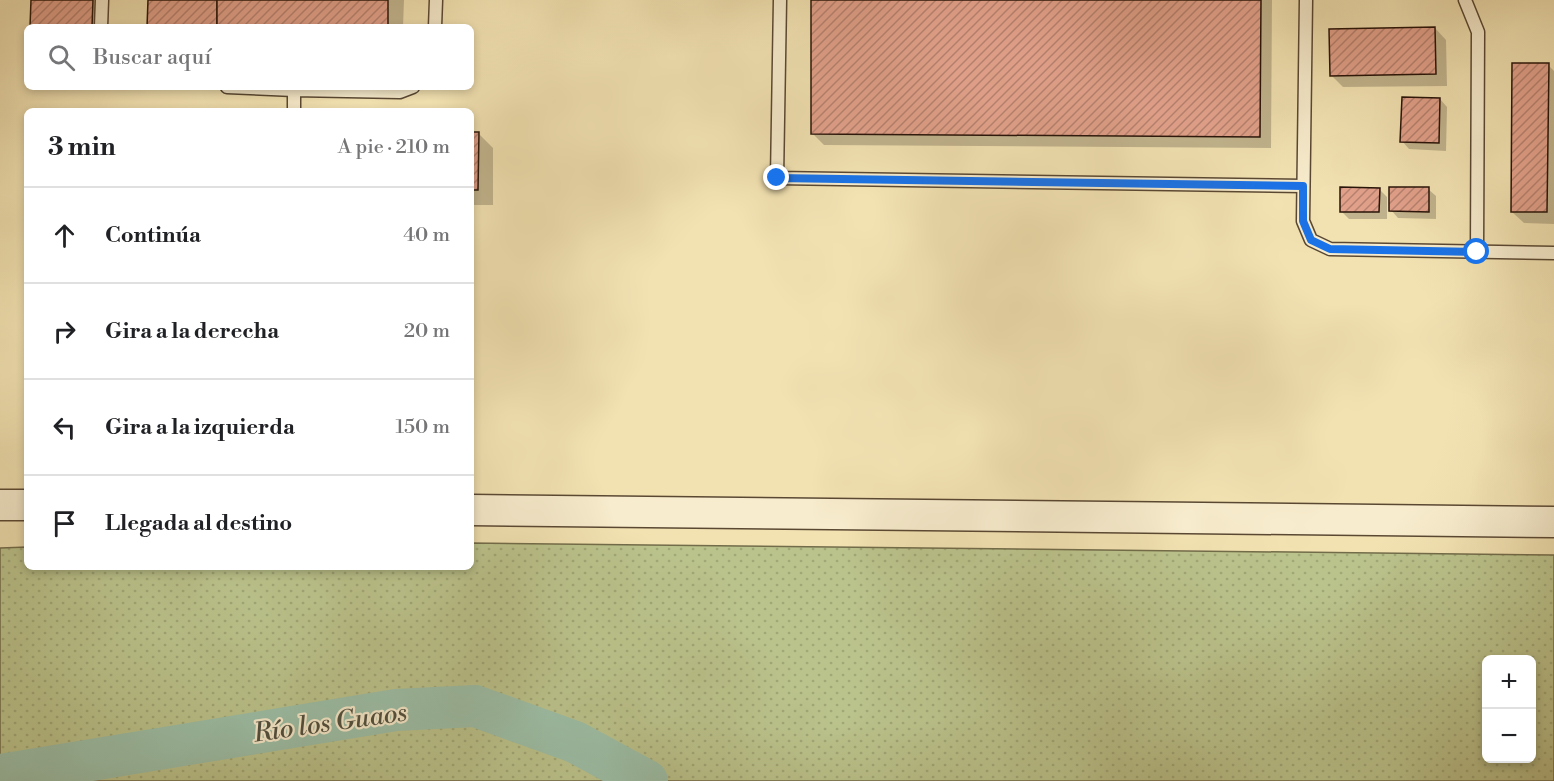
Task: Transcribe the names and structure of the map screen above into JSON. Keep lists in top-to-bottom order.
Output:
{
  "water": ["Río los Guaos"],
  "page": {
    "search": "Buscar aquí",
    "heading": ["3 min", "A pie · 210 m"],
    "list": [
      ["Continúa", "40 m"],
      ["Gira a la derecha", "20 m"],
      ["Gira a la izquierda", "150 m"],
      "Llegada al destino"
    ],
    "map_buttons": ["+", "−"]
  }
}
